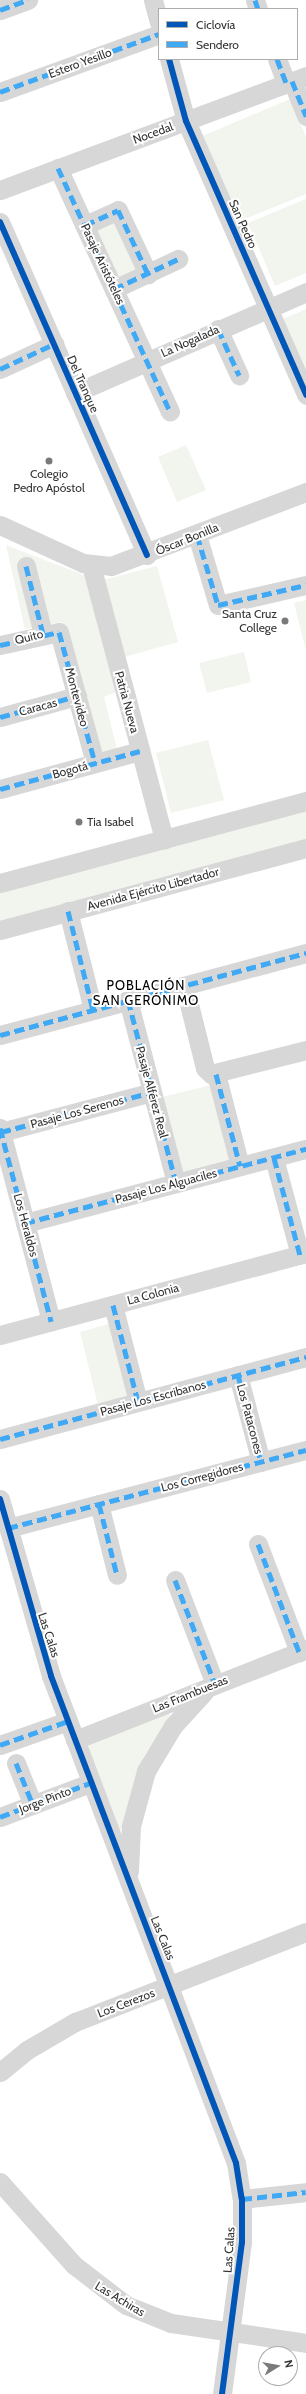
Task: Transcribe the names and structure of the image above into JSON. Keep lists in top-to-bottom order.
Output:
{
  "streets": {
    "street": [
      "Estero Yesillo",
      "Nocedal",
      "San Pedro",
      "Pasaje Aristóteles",
      "La Nogalada",
      "Del Tranque",
      "Óscar Bonilla",
      "Quito",
      "Montevideo",
      "Patria Nueva",
      "Caracas",
      "Bogotá",
      "Avenida Ejército Libertador",
      "Pasaje Alférez Real",
      "Pasaje Los Serenos",
      "Pasaje Los Alguaciles",
      "Los Heraldos",
      "La Colonia",
      "Pasaje Los Escribanos",
      "Los Patacones",
      "Los Corregidores",
      "Las Calas",
      "Las Frambuesas",
      "Jorge Pinto",
      "Los Cerezos",
      "Las Achiras"
    ]
  },
  "crossings": [
    ["Nocedal", "San Pedro"],
    ["Nocedal", "Pasaje Aristóteles"],
    ["San Pedro", "La Nogalada"],
    ["Pasaje Aristóteles", "La Nogalada"],
    ["La Nogalada", "Del Tranque"],
    ["Del Tranque", "Óscar Bonilla"],
    ["Óscar Bonilla", "Patria Nueva"],
    ["Quito", "Montevideo"],
    ["Montevideo", "Caracas"],
    ["Montevideo", "Bogotá"],
    ["Patria Nueva", "Bogotá"],
    ["Pasaje Alférez Real", "Pasaje Los Serenos"],
    ["Pasaje Alférez Real", "Pasaje Los Alguaciles"],
    ["Pasaje Los Serenos", "Los Heraldos"],
    ["Pasaje Los Alguaciles", "Los Heraldos"],
    ["Los Heraldos", "La Colonia"],
    ["Pasaje Los Escribanos", "Los Patacones"],
    ["Los Patacones", "Los Corregidores"],
    ["Los Corregidores", "Las Calas"],
    ["Las Calas", "Las Frambuesas"],
    ["Las Calas", "Jorge Pinto"],
    ["Las Calas", "Los Cerezos"],
    ["Las Calas", "Las Achiras"]
  ],
  "districts": ["POBLACIÓN SAN GERÓNIMO"],
  "places": ["Colegio Pedro Apóstol", "Santa Cruz College", "Tia Isabel"],
  "legend": ["Ciclovía", "Sendero"],
  "north": "right"
}
